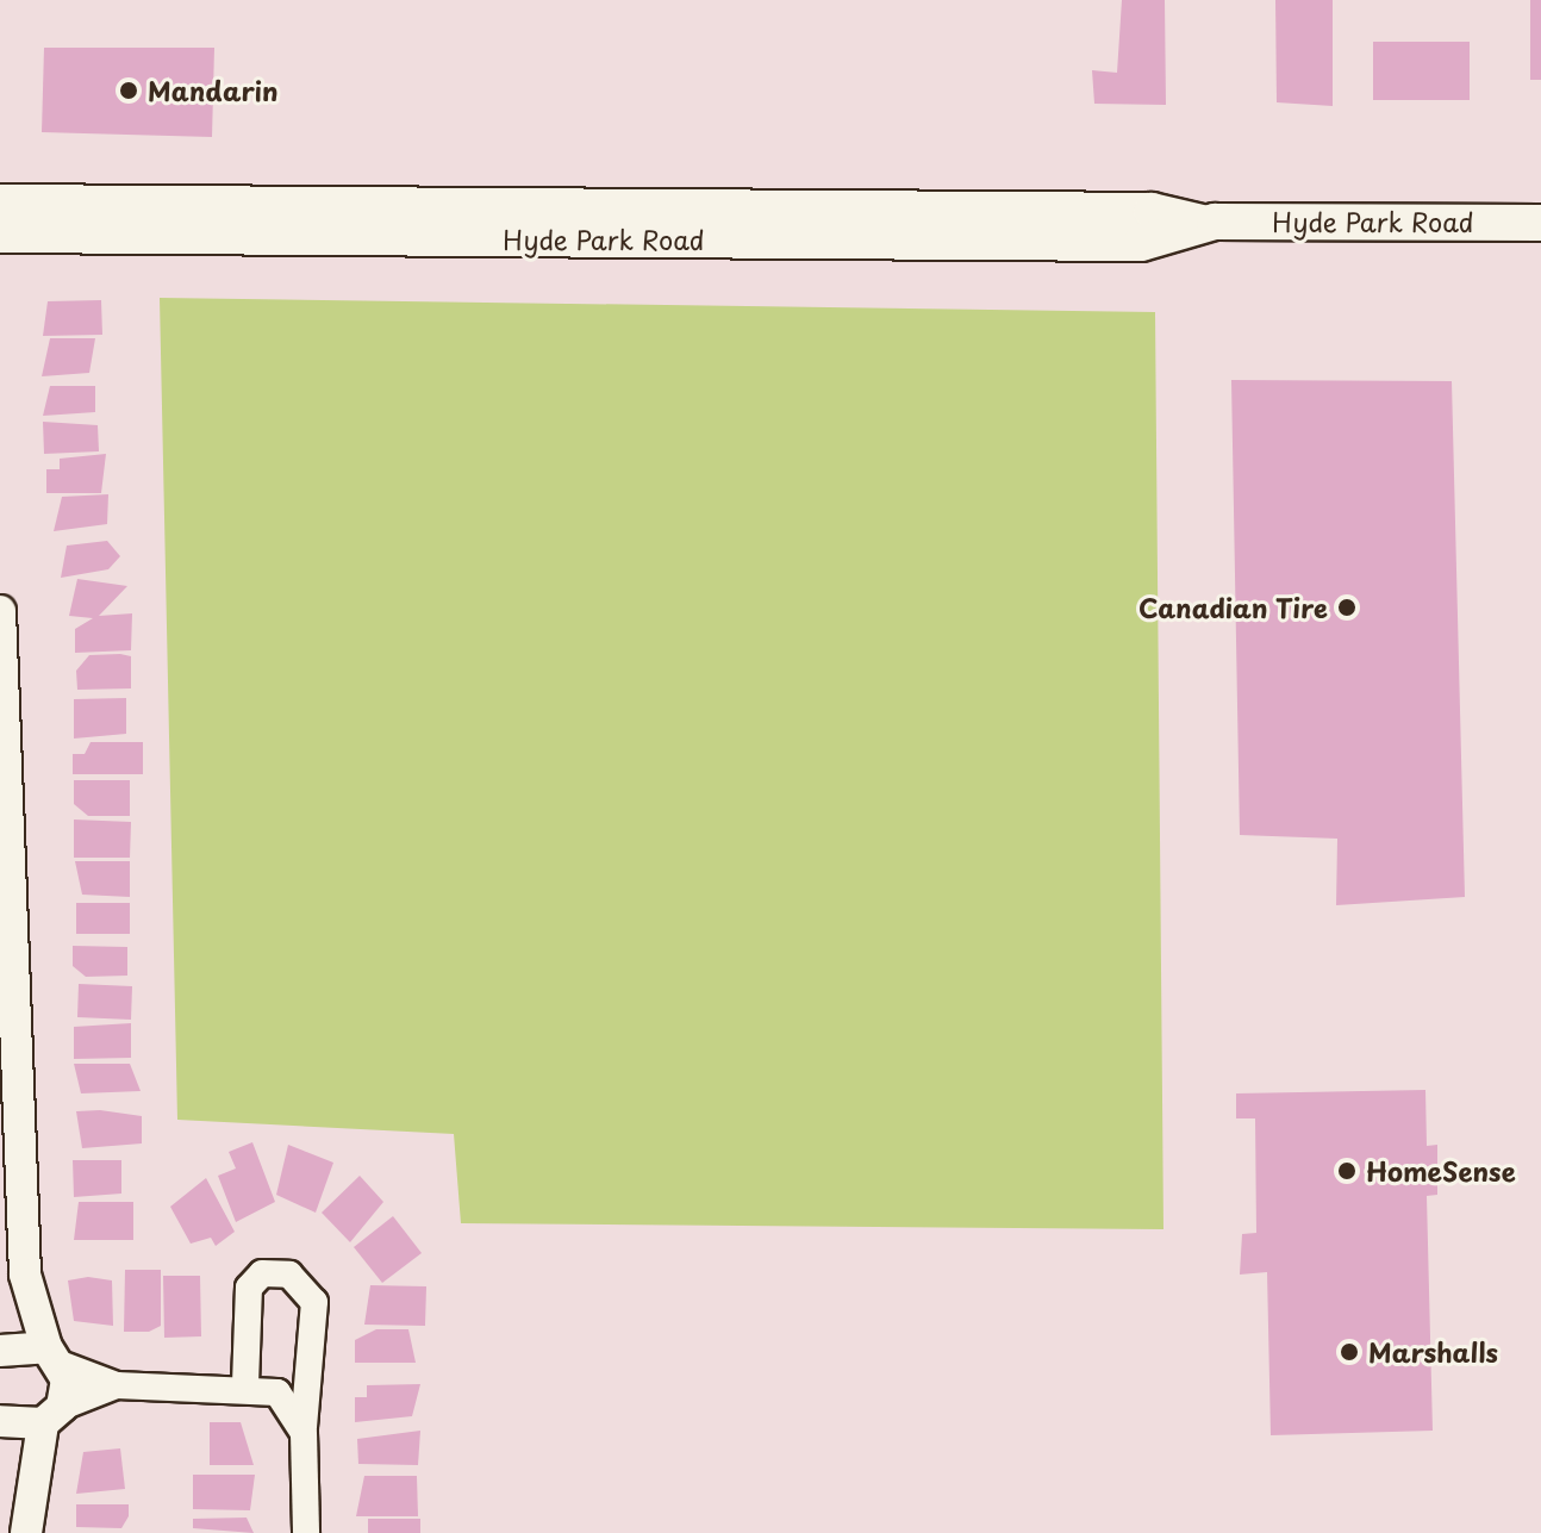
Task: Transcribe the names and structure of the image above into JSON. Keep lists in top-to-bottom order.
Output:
{
  "streets": {
    "main road": ["Hyde Park Road"]
  },
  "places": [
    "Mandarin",
    "Canadian Tire",
    "HomeSense",
    "Marshalls"
  ]
}
